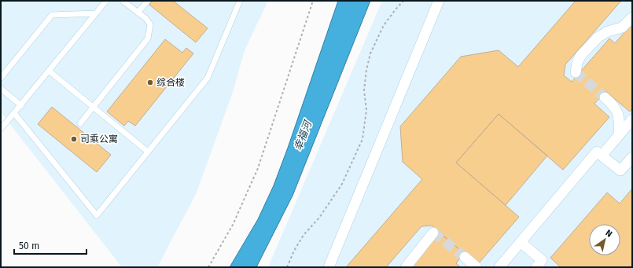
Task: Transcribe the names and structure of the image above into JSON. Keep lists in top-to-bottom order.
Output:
{
  "water": ["幸福河"],
  "places": ["综合楼", "司乘公寓"],
  "scale_bar": "50 m",
  "north": "top right"
}
